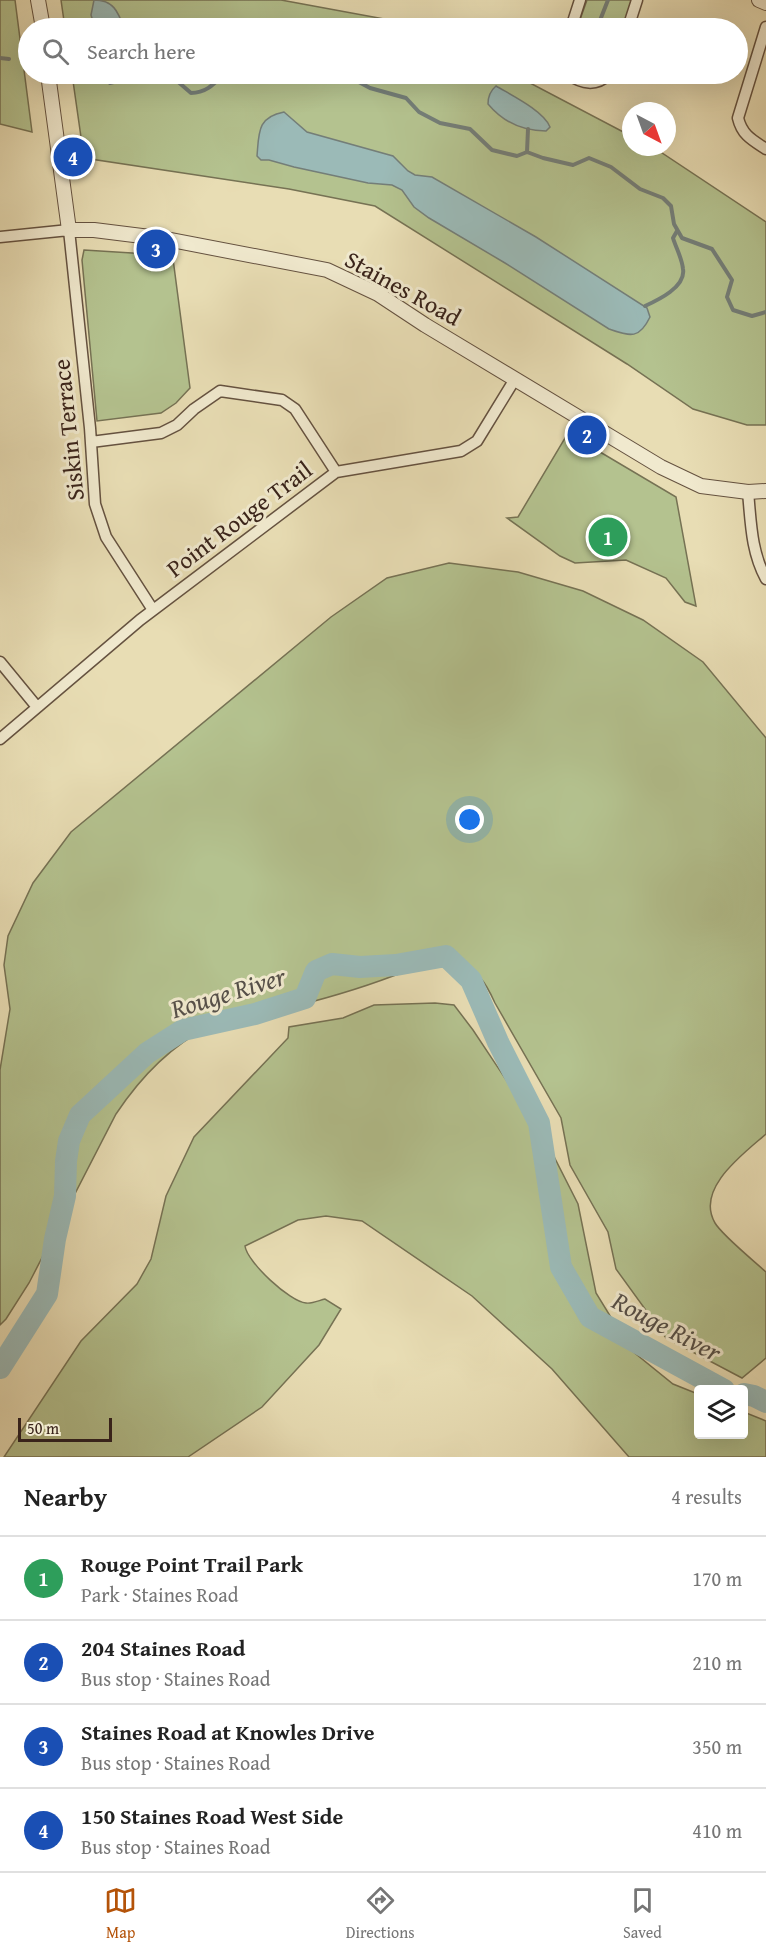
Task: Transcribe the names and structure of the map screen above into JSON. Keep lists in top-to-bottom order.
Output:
{
  "streets": {
    "street": ["Staines Road", "Siskin Terrace", "Point Rouge Trail"]
  },
  "crossings": [
    ["Staines Road", "Siskin Terrace"],
    ["Staines Road", "Point Rouge Trail"],
    ["Siskin Terrace", "Point Rouge Trail"]
  ],
  "water": ["Rouge River"],
  "scale_bar": "50 m",
  "north": "bottom right",
  "page": {
    "search": "Search here",
    "pins": [
      "4",
      "3",
      "2",
      "1"
    ],
    "scale": "50 m",
    "heading": ["Nearby", "4 results"],
    "list": [
      {
        "mark": "1",
        "name": "Rouge Point Trail Park",
        "note": "Park · Staines Road",
        "value": "170 m"
      },
      {
        "mark": "2",
        "name": "204 Staines Road",
        "note": "Bus stop · Staines Road",
        "value": "210 m"
      },
      {
        "mark": "3",
        "name": "Staines Road at Knowles Drive",
        "note": "Bus stop · Staines Road",
        "value": "350 m"
      },
      {
        "mark": "4",
        "name": "150 Staines Road West Side",
        "note": "Bus stop · Staines Road",
        "value": "410 m"
      }
    ],
    "nav": ["Map", "Directions", "Saved"]
  }
}
